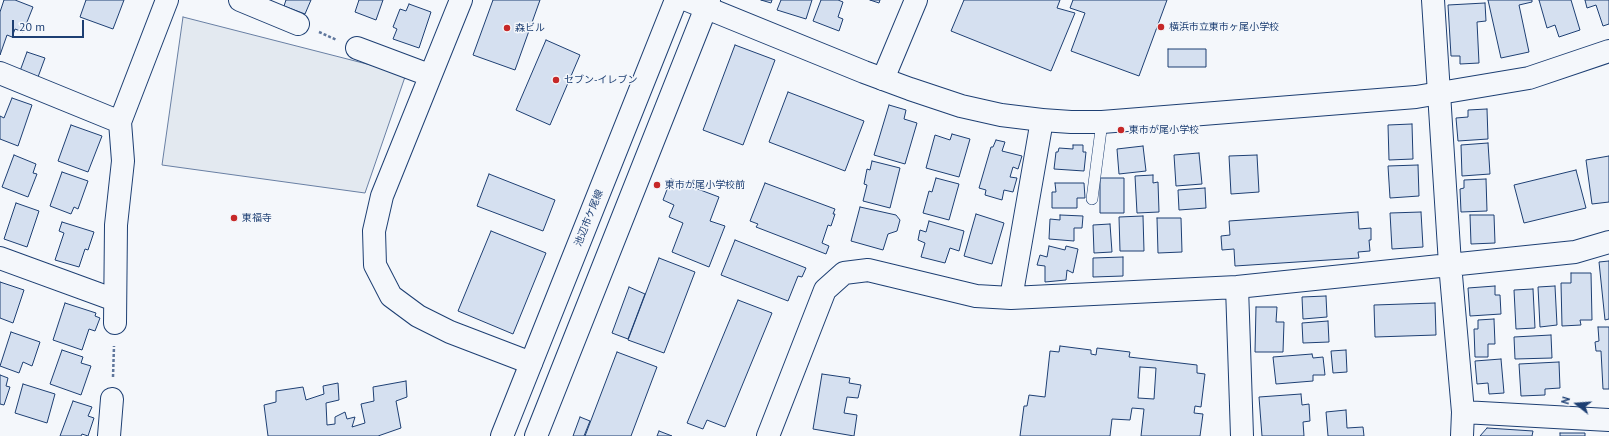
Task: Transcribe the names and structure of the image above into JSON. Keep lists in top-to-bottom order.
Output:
{
  "streets": {
    "street": ["池辺市ケ尾線"]
  },
  "places": [
    "横浜市立東市ヶ尾小学校",
    "森ビル",
    "セブン-イレブン",
    "東市が尾小学校",
    "東市が尾小学校前",
    "東福寺"
  ],
  "scale_bar": "20 m",
  "north": "left"
}
